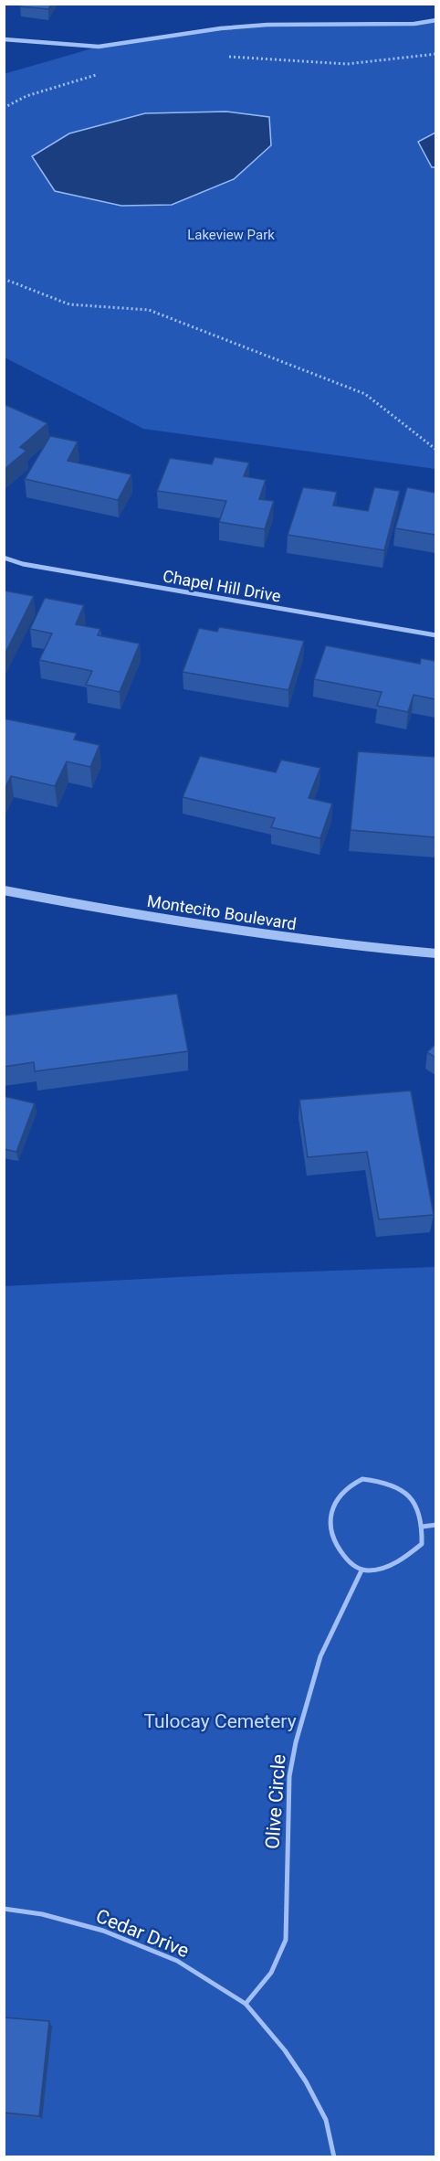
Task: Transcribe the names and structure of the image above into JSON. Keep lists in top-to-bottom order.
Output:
{
  "streets": {
    "street": ["Chapel Hill Drive", "Montecito Boulevard"],
    "lane": ["Olive Circle", "Cedar Drive"]
  },
  "crossings": [
    ["Olive Circle", "Cedar Drive"]
  ],
  "parks": ["Lakeview Park", "Tulocay Cemetery"]
}
